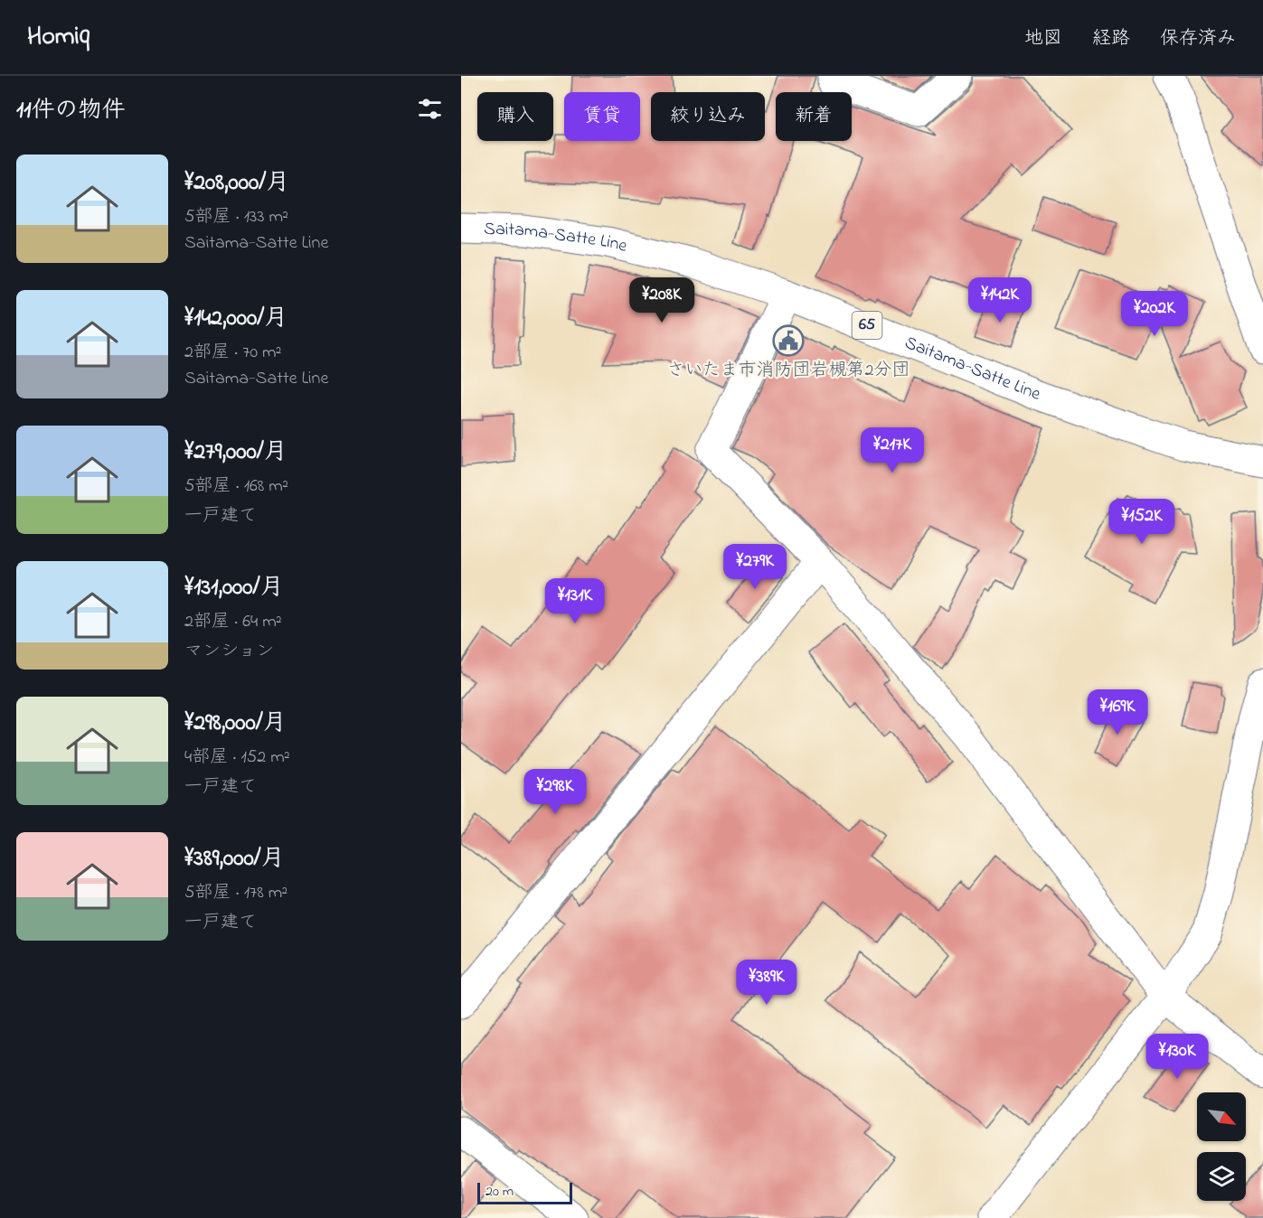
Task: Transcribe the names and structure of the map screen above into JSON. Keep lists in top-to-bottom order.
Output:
{
  "streets": {
    "street": ["Saitama-Satte Line", "65"]
  },
  "places": {
    "public building": ["さいたま市消防団岩槻第2分団"]
  },
  "scale_bar": "20 m",
  "north": "bottom right",
  "page": {
    "header": "Homiq",
    "nav": ["地図", "経路", "保存済み"],
    "heading": "11件の物件",
    "chip": [
      "購入",
      "賃貸",
      "絞り込み",
      "新着"
    ],
    "list": [
      {
        "name": "¥208,000/月",
        "note": "5部屋 · 133 m² · Saitama-Satte Line"
      },
      {
        "name": "¥142,000/月",
        "note": "2部屋 · 70 m² · Saitama-Satte Line"
      },
      {
        "name": "¥279,000/月",
        "note": "5部屋 · 168 m² · 一戸建て"
      },
      {
        "name": "¥131,000/月",
        "note": "2部屋 · 64 m² · マンション"
      },
      {
        "name": "¥298,000/月",
        "note": "4部屋 · 152 m² · 一戸建て"
      },
      {
        "name": "¥389,000/月",
        "note": "5部屋 · 178 m² · 一戸建て"
      }
    ],
    "price": [
      "¥208K",
      "¥142K",
      "¥202K",
      "¥217K",
      "¥152K",
      "¥279K",
      "¥131K",
      "¥169K",
      "¥298K",
      "¥389K",
      "¥130K"
    ],
    "scale": "20 m"
  }
}
